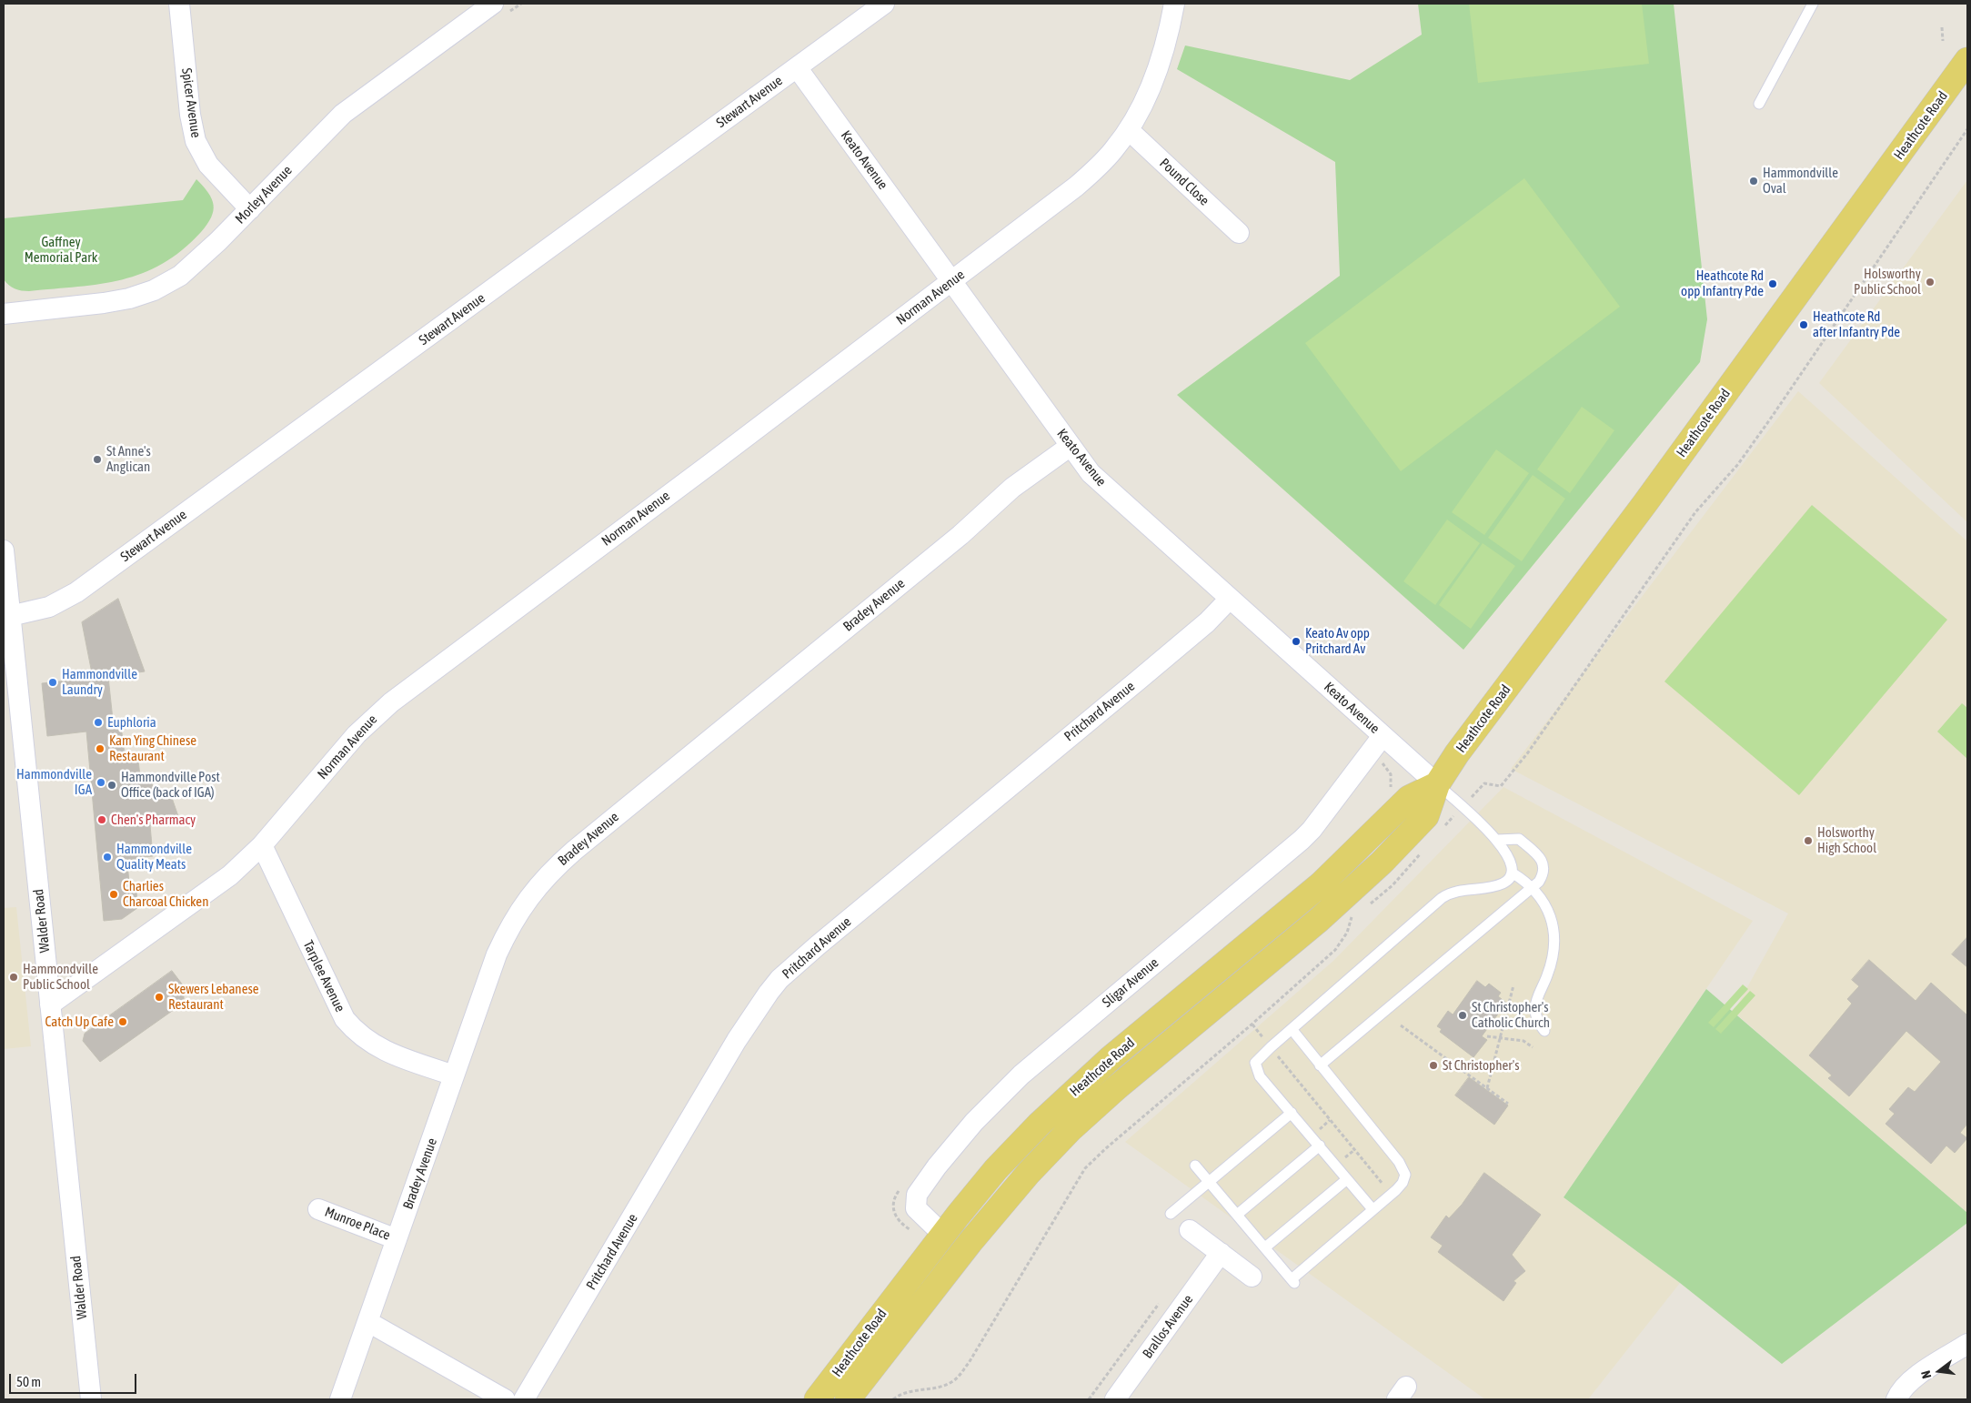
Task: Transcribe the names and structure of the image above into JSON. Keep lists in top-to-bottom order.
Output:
{
  "streets": {
    "main road": ["Heathcote Road"],
    "street": [
      "Stewart Avenue",
      "Spicer Avenue",
      "Keato Avenue",
      "Pound Close",
      "Morley Avenue",
      "Norman Avenue",
      "Bradey Avenue",
      "Pritchard Avenue",
      "Walder Road",
      "Tarplee Avenue",
      "Sligar Avenue",
      "Munroe Place",
      "Brallos Avenue"
    ]
  },
  "crossings": [
    ["Stewart Avenue", "Keato Avenue"],
    ["Stewart Avenue", "Walder Road"],
    ["Spicer Avenue", "Morley Avenue"],
    ["Heathcote Road", "Keato Avenue"],
    ["Heathcote Road", "Sligar Avenue"],
    ["Keato Avenue", "Norman Avenue"],
    ["Keato Avenue", "Bradey Avenue"],
    ["Keato Avenue", "Pritchard Avenue"],
    ["Keato Avenue", "Sligar Avenue"],
    ["Pound Close", "Norman Avenue"],
    ["Norman Avenue", "Walder Road"],
    ["Norman Avenue", "Tarplee Avenue"],
    ["Bradey Avenue", "Tarplee Avenue"],
    ["Bradey Avenue", "Munroe Place"]
  ],
  "parks": ["Gaffney Memorial Park"],
  "places": [
    "Hammondville Oval",
    "Holsworthy Public School",
    "Heathcote Rd opp Infantry Pde",
    "Heathcote Rd after Infantry Pde",
    "St Anne's Anglican",
    "Keato Av opp Pritchard Av",
    "Hammondville Laundry",
    "Euphloria",
    "Kam Ying Chinese Restaurant",
    "Hammondville IGA",
    "Hammondville Post Office (back of IGA)",
    "Chen's Pharmacy",
    "Holsworthy High School",
    "Hammondville Quality Meats",
    "Charlies Charcoal Chicken",
    "Hammondville Public School",
    "Skewers Lebanese Restaurant",
    "St Christopher's Catholic Church",
    "Catch Up Cafe",
    "St Christopher's"
  ],
  "scale_bar": "50 m",
  "north": "left"
}
